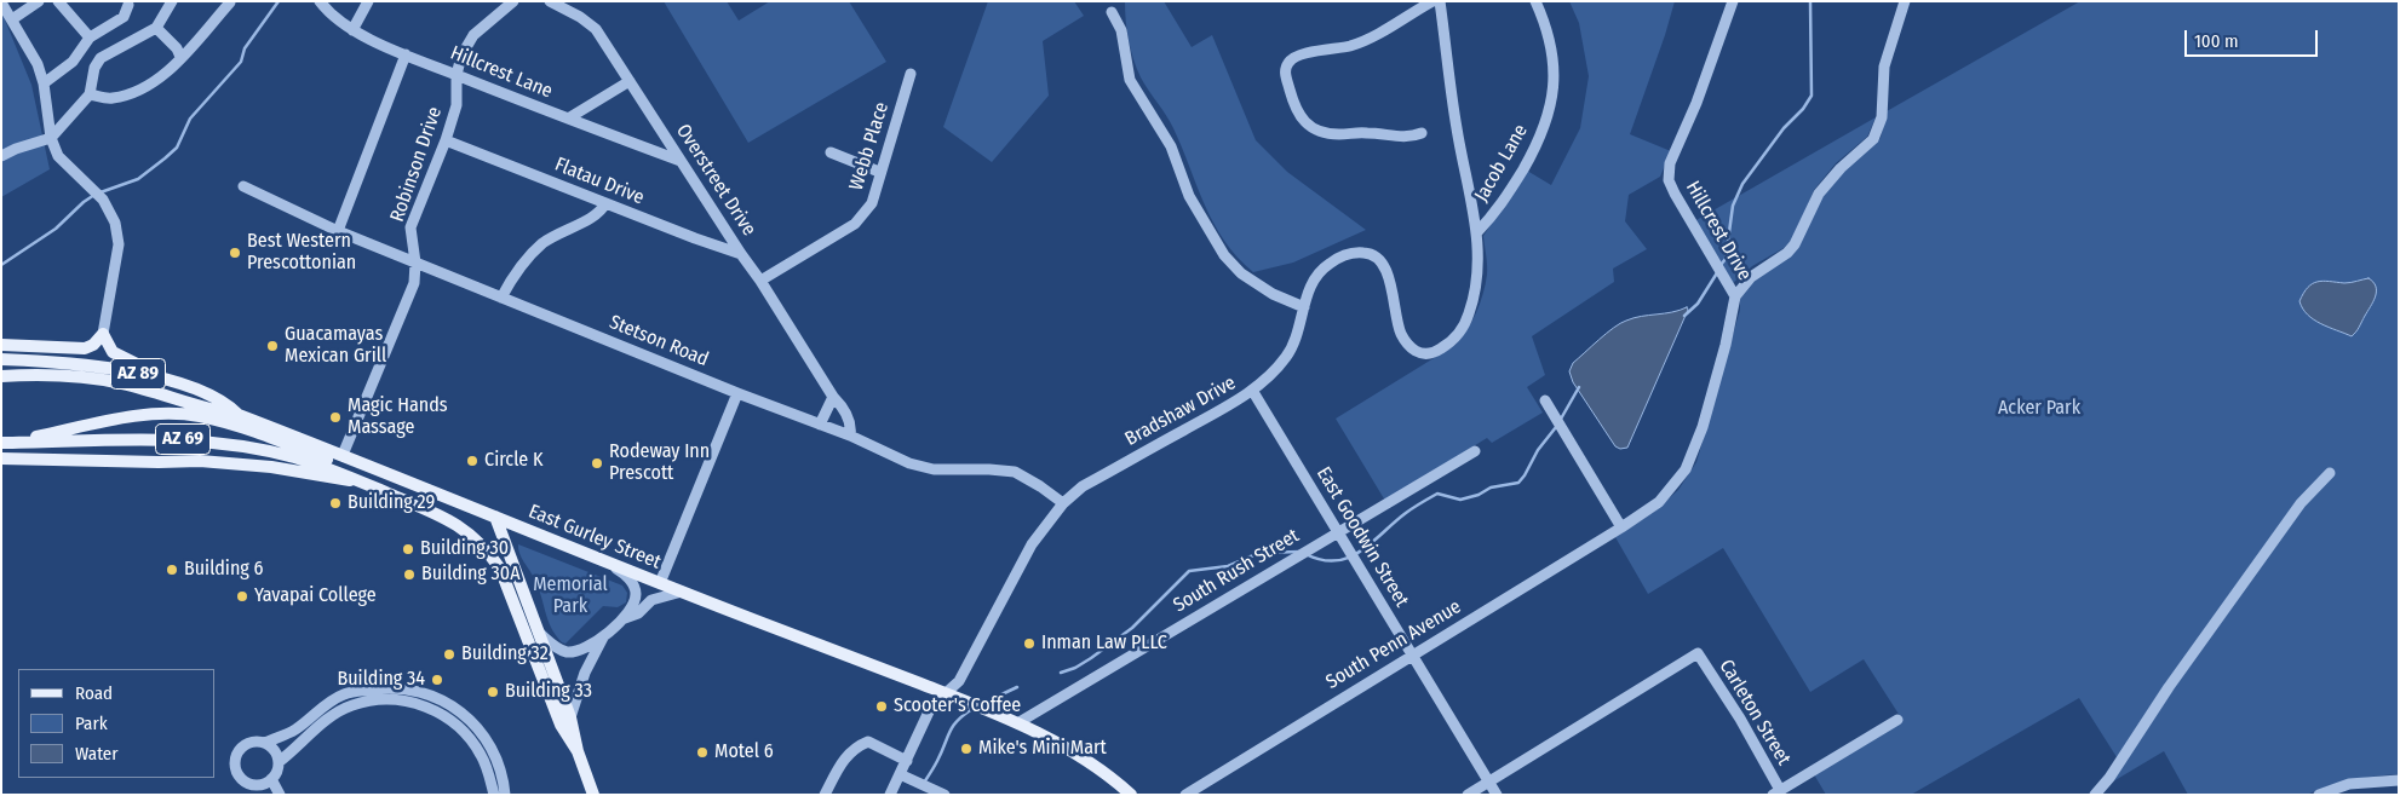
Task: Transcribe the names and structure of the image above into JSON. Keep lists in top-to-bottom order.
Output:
{
  "streets": {
    "main road": ["AZ 89", "AZ 69", "East Gurley Street"],
    "street": [
      "Hillcrest Lane",
      "Webb Place",
      "Jacob Lane",
      "Robinson Drive",
      "Overstreet Drive",
      "Flatau Drive",
      "Hillcrest Drive",
      "Stetson Road",
      "Bradshaw Drive",
      "East Goodwin Street",
      "South Rush Street",
      "South Penn Avenue",
      "Carleton Street"
    ]
  },
  "crossings": [
    ["Hillcrest Lane", "Robinson Drive"],
    ["Hillcrest Lane", "Overstreet Drive"],
    ["Webb Place", "Overstreet Drive"],
    ["Jacob Lane", "Bradshaw Drive"],
    ["Robinson Drive", "Flatau Drive"],
    ["Robinson Drive", "Stetson Road"],
    ["Robinson Drive", "East Gurley Street"],
    ["Overstreet Drive", "Flatau Drive"],
    ["Overstreet Drive", "Stetson Road"],
    ["Hillcrest Drive", "South Penn Avenue"],
    ["Stetson Road", "Bradshaw Drive"],
    ["AZ 89", "East Gurley Street"],
    ["Bradshaw Drive", "East Gurley Street"],
    ["Bradshaw Drive", "East Goodwin Street"],
    ["East Gurley Street", "South Rush Street"],
    ["East Goodwin Street", "South Rush Street"],
    ["East Goodwin Street", "South Penn Avenue"],
    ["East Goodwin Street", "Carleton Street"]
  ],
  "parks": ["Acker Park", "Memorial Park"],
  "places": [
    "Best Western Prescottonian",
    "Guacamayas Mexican Grill",
    "Magic Hands Massage",
    "Circle K",
    "Rodeway Inn Prescott",
    "Building 29",
    "Building 30",
    "Building 6",
    "Building 30A",
    "Yavapai College",
    "Inman Law PLLC",
    "Building 32",
    "Building 34",
    "Building 33",
    "Scooter's Coffee",
    "Mike's Mini Mart",
    "Motel 6"
  ],
  "legend": ["Road", "Park", "Water"],
  "scale_bar": "100 m"
}
